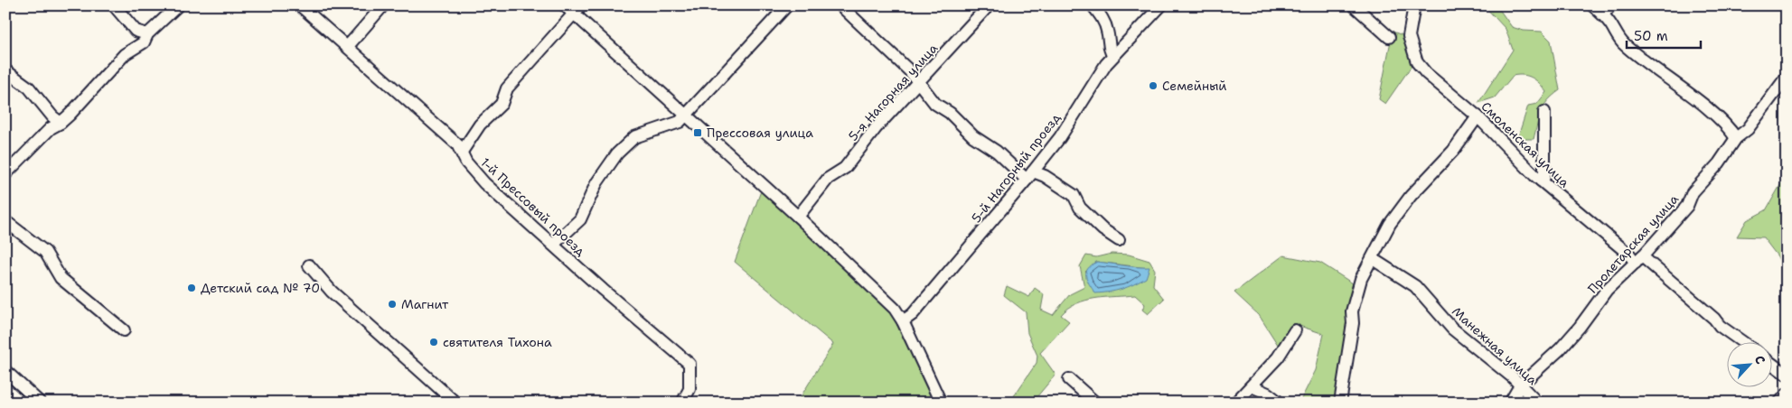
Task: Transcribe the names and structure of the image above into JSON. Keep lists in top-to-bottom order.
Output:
{
  "streets": {
    "street": [
      "5-я Нагорная улица",
      "Смоленская улица",
      "5-й Нагорный проезд",
      "1-й Прессовый проезд",
      "Пролетарская улица",
      "Манежная улица"
    ]
  },
  "crossings": [
    ["Смоленская улица", "Пролетарская улица"],
    ["Пролетарская улица", "Манежная улица"]
  ],
  "places": {
    "other": [
      "Семейный",
      "Детский сад № 70",
      "Магнит",
      "святителя Тихона"
    ],
    "transit": ["Прессовая улица"]
  },
  "scale_bar": "50 m",
  "north": "top right"
}
